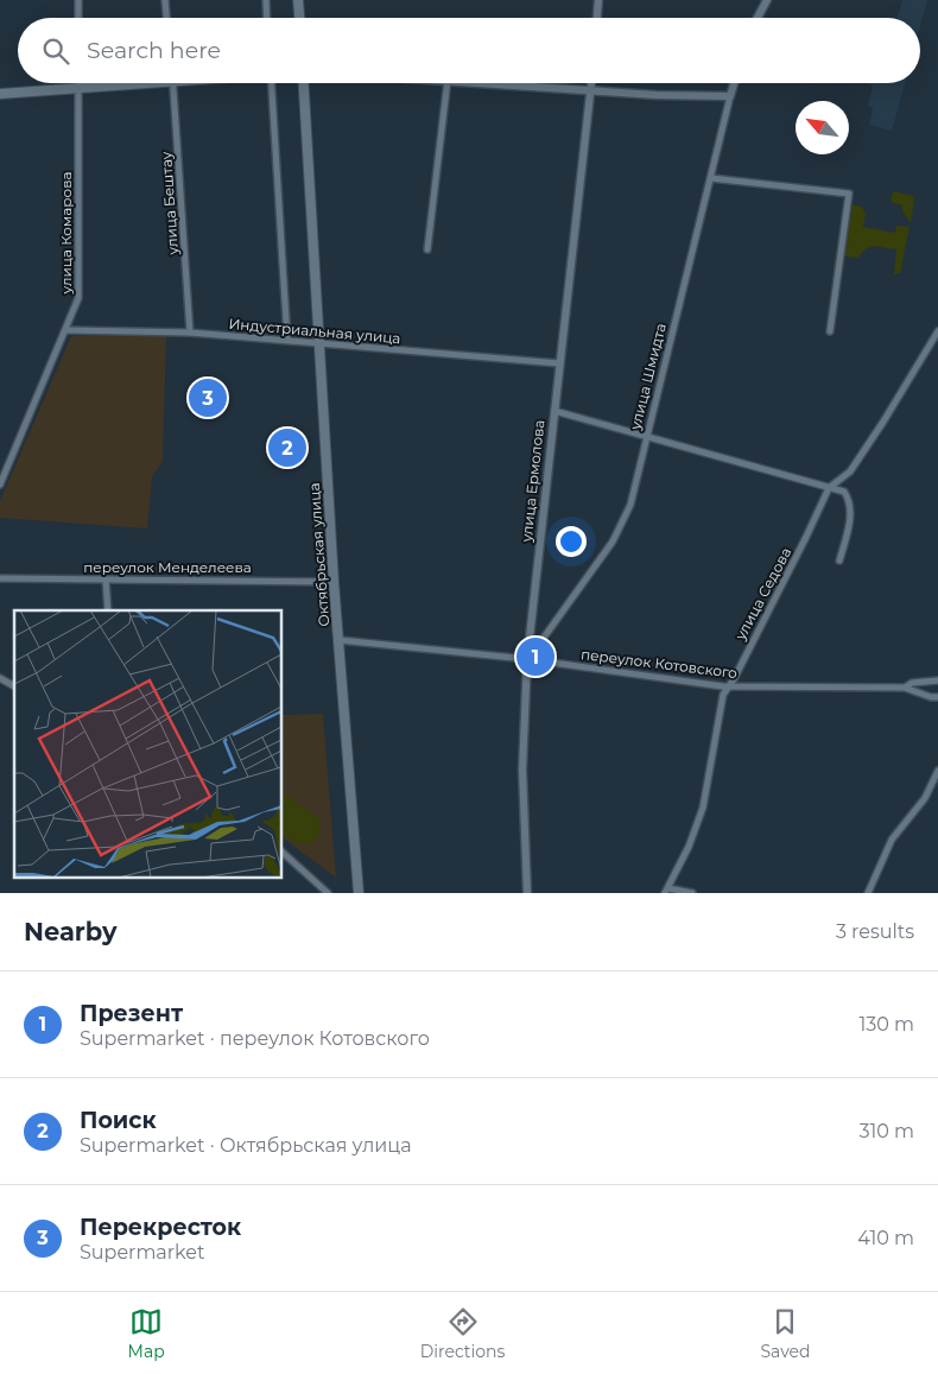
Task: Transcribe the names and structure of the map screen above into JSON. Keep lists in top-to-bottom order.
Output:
{
  "streets": {
    "main road": ["Октябрьская улица"],
    "street": [
      "улица Бештау",
      "улица Комарова",
      "Индустриальная улица",
      "улица Шмидта",
      "улица Ермолова",
      "переулок Менделеева",
      "улица Седова",
      "переулок Котовского"
    ]
  },
  "crossings": [
    ["улица Бештау", "Индустриальная улица"],
    ["улица Комарова", "Индустриальная улица"],
    ["Индустриальная улица", "улица Ермолова"],
    ["Индустриальная улица", "Октябрьская улица"],
    ["улица Шмидта", "улица Ермолова"],
    ["улица Шмидта", "переулок Котовского"],
    ["улица Ермолова", "переулок Котовского"],
    ["Октябрьская улица", "переулок Менделеева"],
    ["Октябрьская улица", "переулок Котовского"],
    ["улица Седова", "переулок Котовского"]
  ],
  "north": "top left",
  "page": {
    "search": "Search here",
    "pins": ["3", "2", "1"],
    "heading": ["Nearby", "3 results"],
    "list": [
      {
        "mark": "1",
        "name": "Презент",
        "note": "Supermarket · переулок Котовского",
        "value": "130 m"
      },
      {
        "mark": "2",
        "name": "Поиск",
        "note": "Supermarket · Октябрьская улица",
        "value": "310 m"
      },
      {
        "mark": "3",
        "name": "Перекресток",
        "note": "Supermarket",
        "value": "410 m"
      }
    ],
    "nav": ["Map", "Directions", "Saved"]
  }
}
